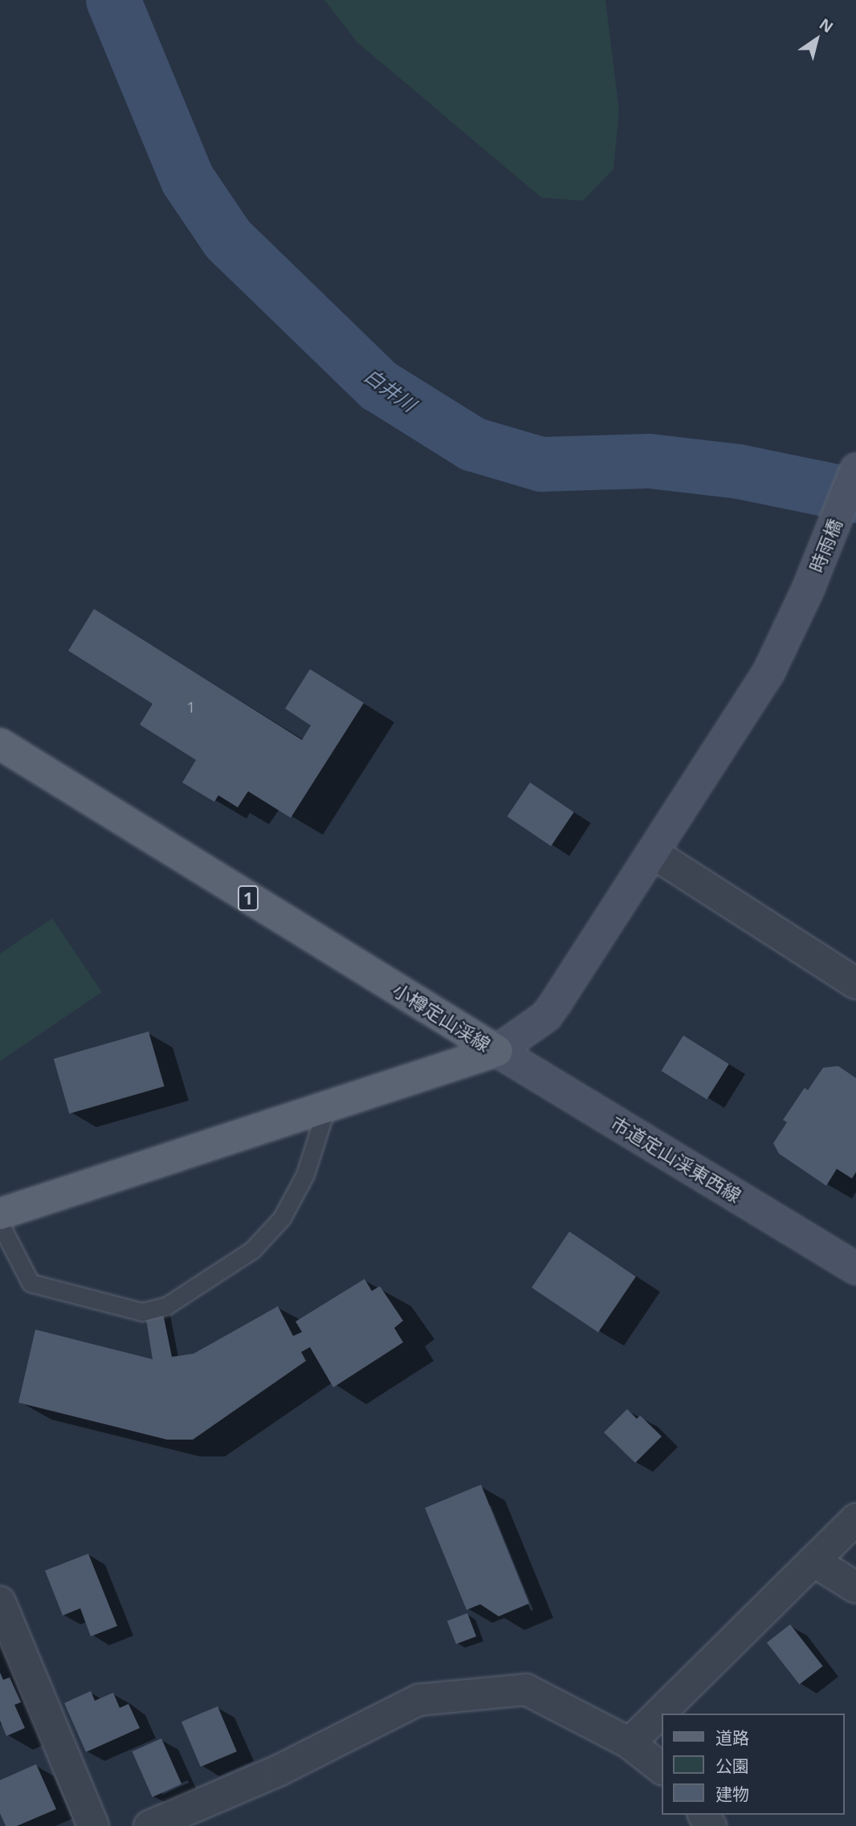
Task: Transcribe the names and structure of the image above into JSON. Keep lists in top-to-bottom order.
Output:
{
  "streets": {
    "main road": ["1", "小樽定山渓線"],
    "street": ["時雨橋", "市道定山渓東西線"]
  },
  "crossings": [
    ["時雨橋", "小樽定山渓線"],
    ["時雨橋", "市道定山渓東西線"],
    ["小樽定山渓線", "市道定山渓東西線"]
  ],
  "water": ["白井川"],
  "house_numbers": ["1"],
  "legend": ["道路", "公園", "建物"],
  "north": "top right"
}
